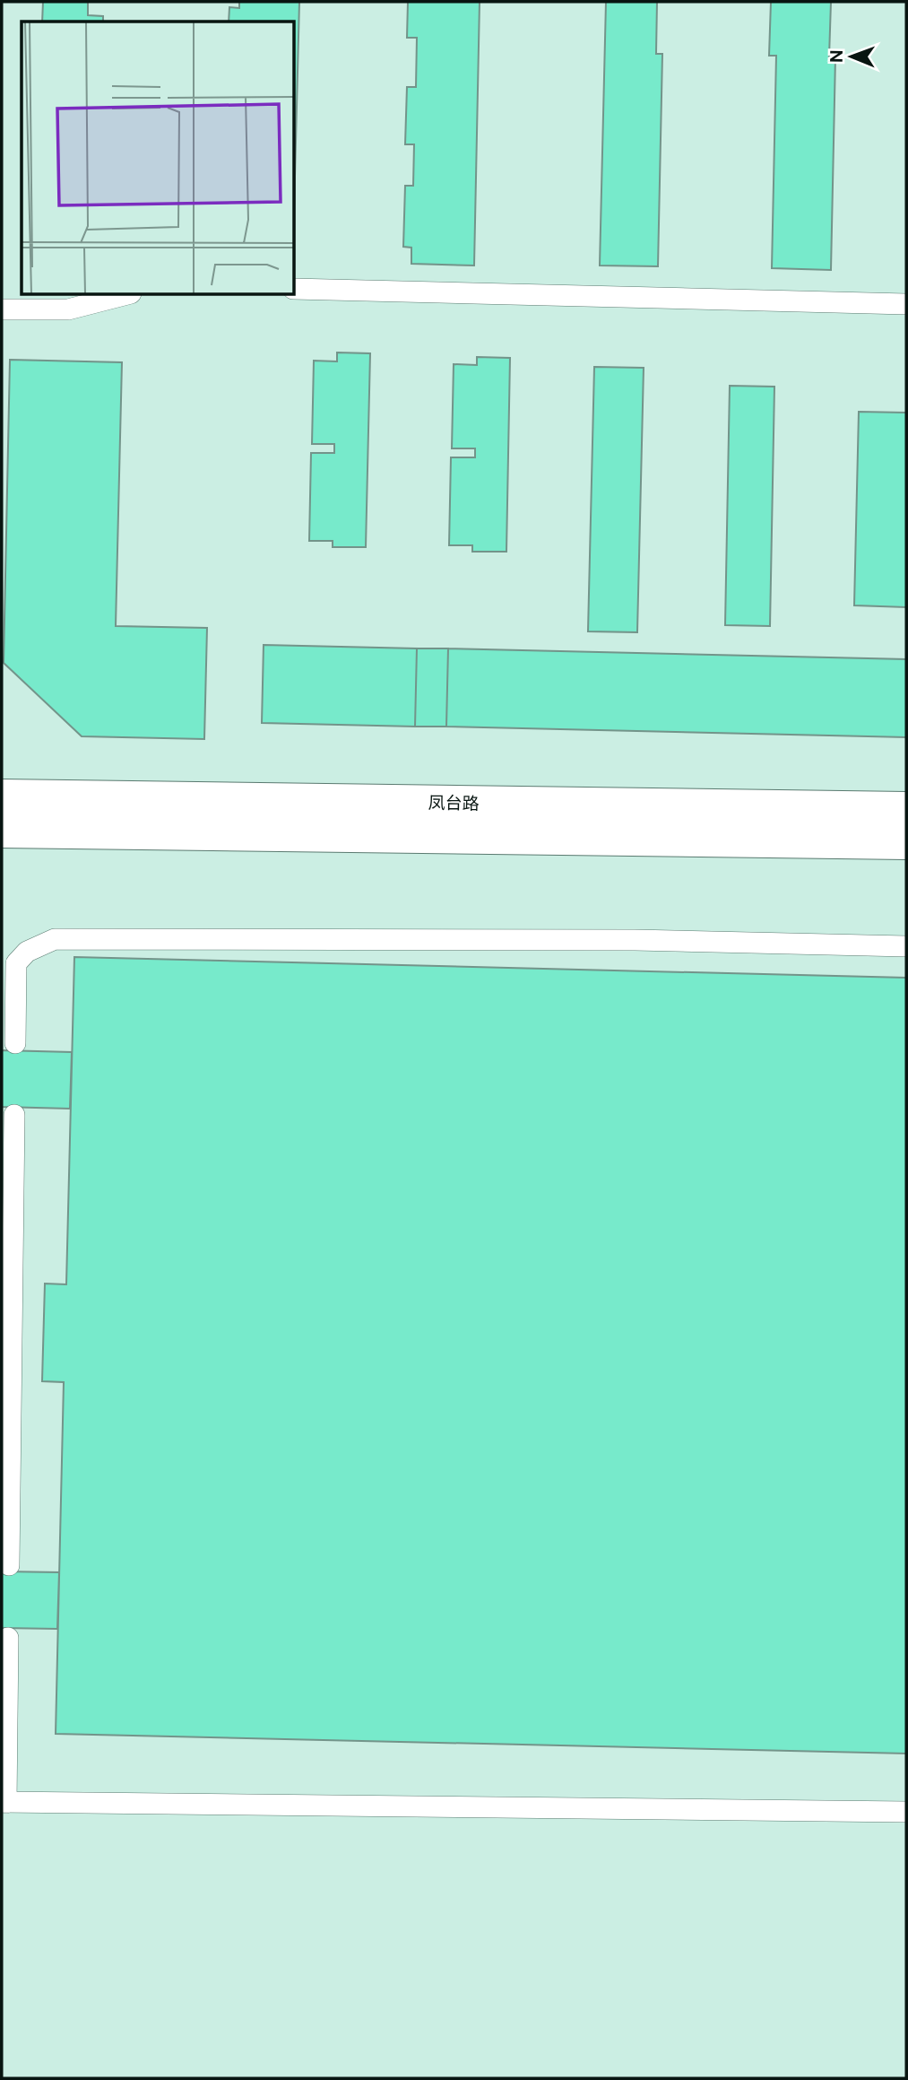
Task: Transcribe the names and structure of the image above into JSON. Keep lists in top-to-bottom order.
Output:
{
  "streets": {
    "street": ["凤台路"]
  },
  "north": "left"
}
